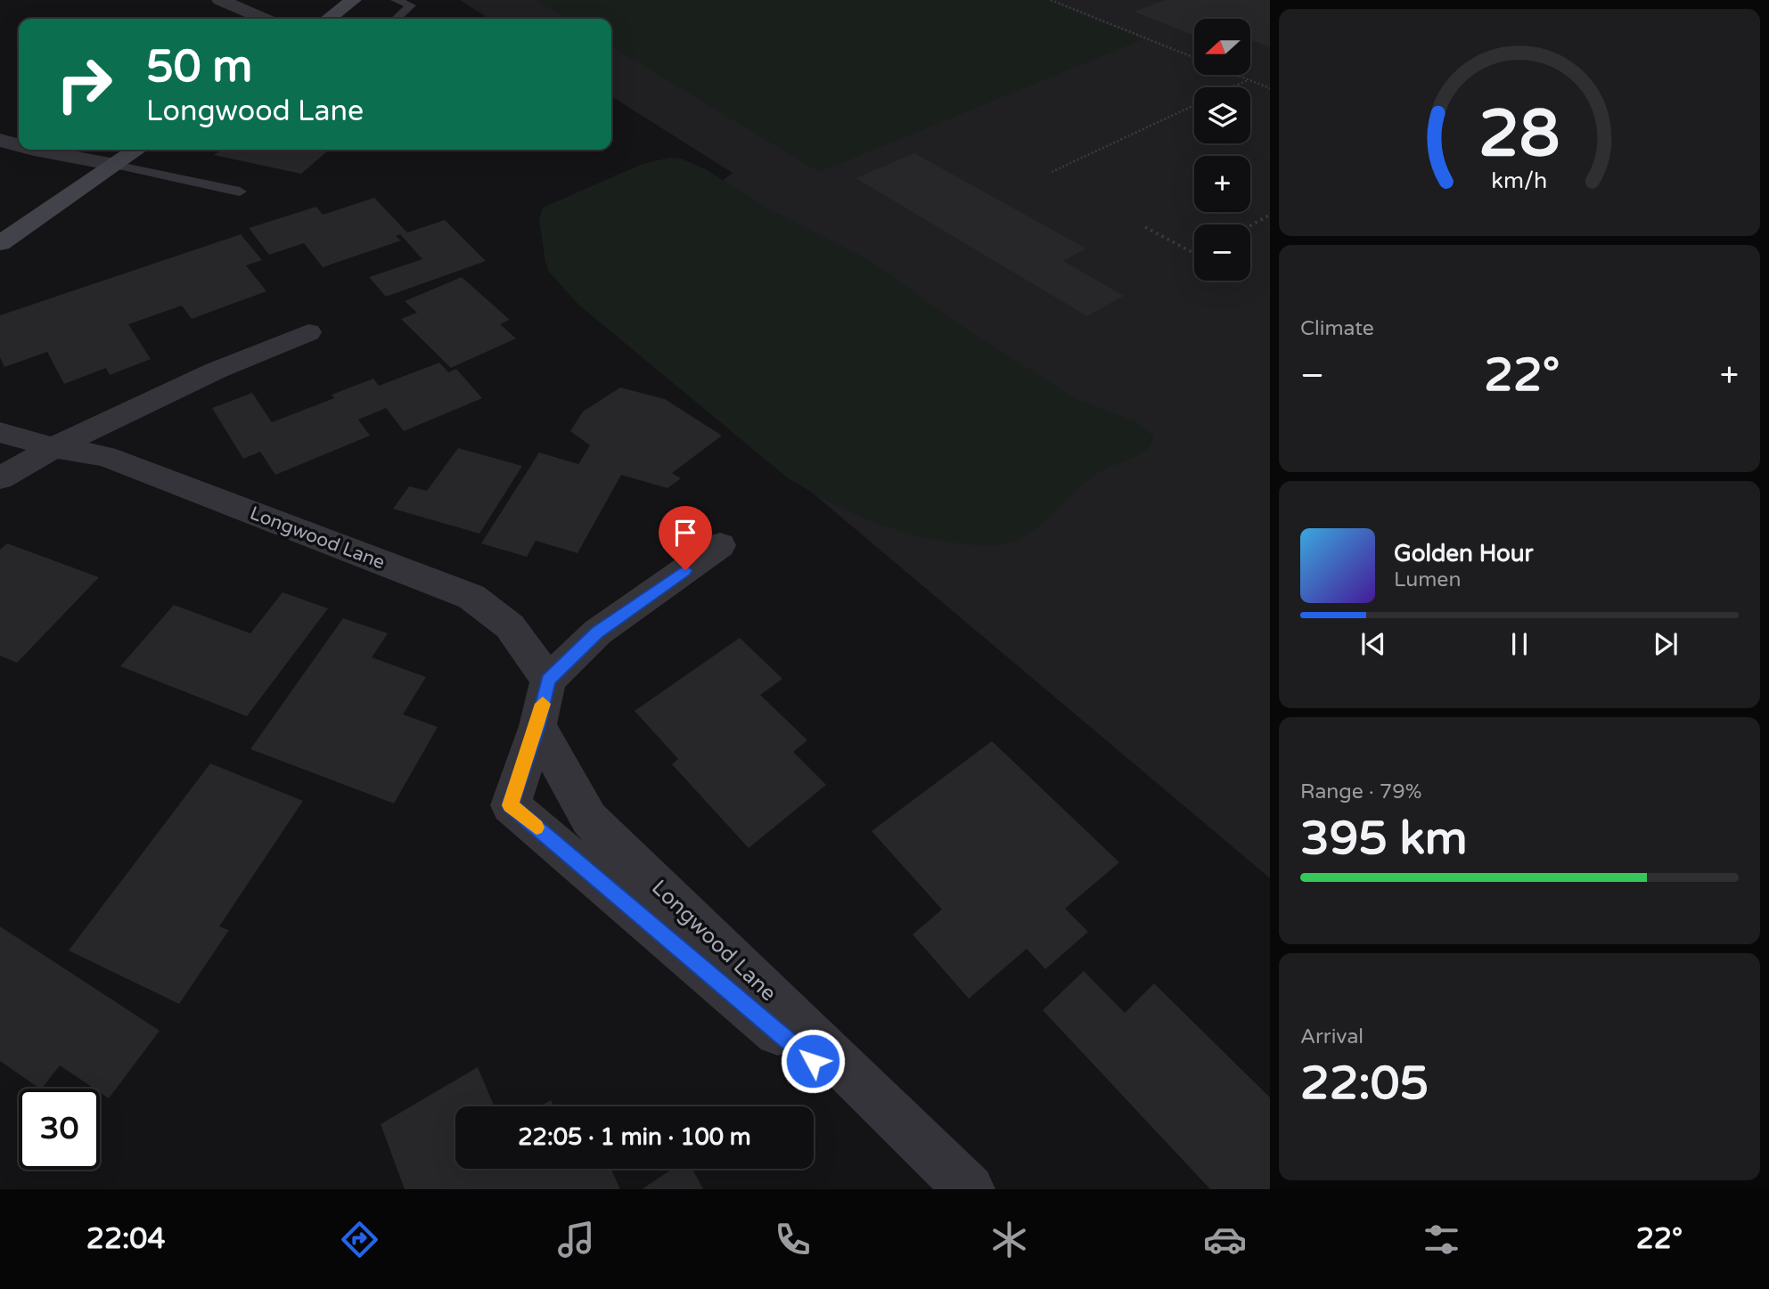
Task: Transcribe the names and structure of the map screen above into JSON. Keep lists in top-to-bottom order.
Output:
{
  "streets": {
    "street": ["Longwood Lane"]
  },
  "north": "left",
  "page": {
    "map_buttons": ["+", "−"],
    "turn": ["50 m", "Longwood Lane"],
    "tile": [
      "Climate",
      ["Range · 79%", "395 km"],
      ["Arrival", "22:05"]
    ],
    "heat": ["−", "22°", "+"],
    "song": ["Golden Hour", "Lumen"],
    "limit": "30",
    "trip": "22:05 · 1 min · 100 m",
    "tabs": ["22:04", "22°"],
    "gauge": ["28", "km/h"]
  }
}
